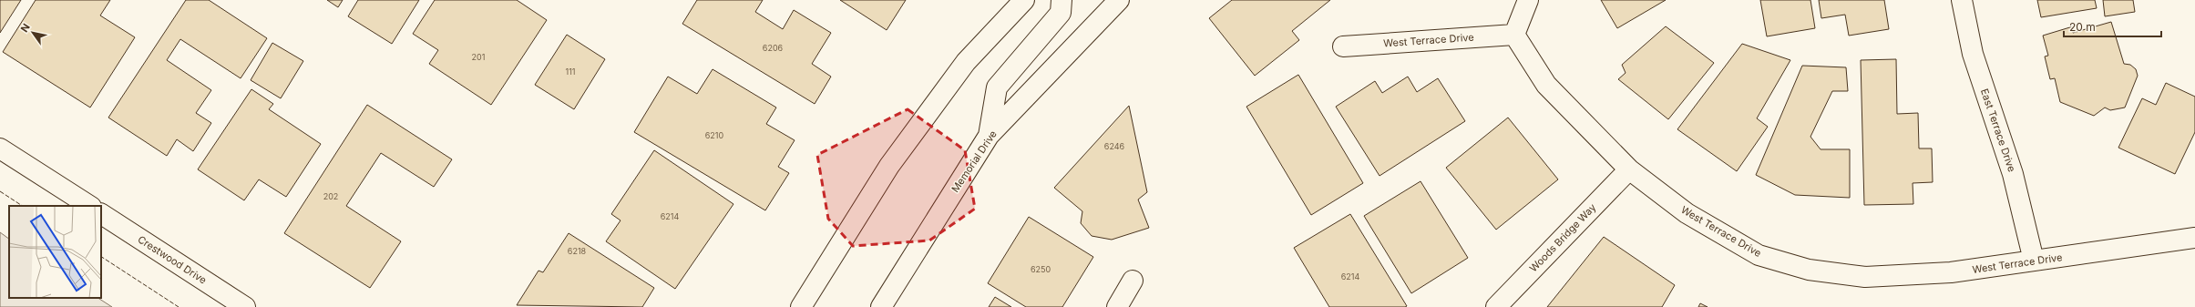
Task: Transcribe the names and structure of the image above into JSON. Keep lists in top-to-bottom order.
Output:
{
  "streets": {
    "street": [
      "West Terrace Drive",
      "East Terrace Drive",
      "Memorial Drive",
      "Woods Bridge Way",
      "Crestwood Drive"
    ]
  },
  "crossings": [
    ["West Terrace Drive", "East Terrace Drive"],
    ["West Terrace Drive", "Woods Bridge Way"]
  ],
  "house_numbers": [
    "6206",
    "201",
    "111",
    "6210",
    "6246",
    "202",
    "6214",
    "6218",
    "6250",
    "6214"
  ],
  "scale_bar": "20 m",
  "north": "top left"
}
